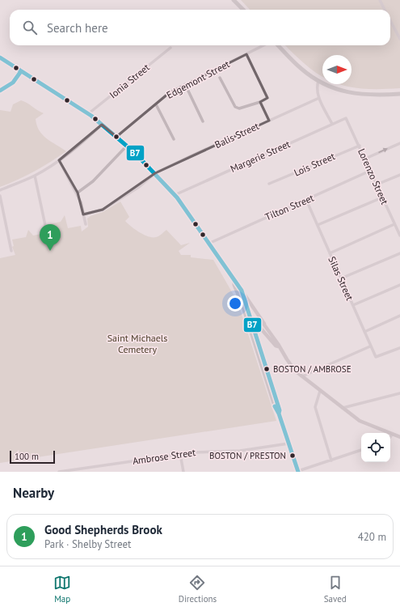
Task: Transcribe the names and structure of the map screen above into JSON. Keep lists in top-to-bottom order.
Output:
{
  "streets": {
    "street": [
      "Edgemont Street",
      "Ionia Street",
      "Balis Street",
      "Margerie Street",
      "Lois Street",
      "Lorenzo Street",
      "Tilton Street",
      "Silas Street",
      "Ambrose Street"
    ]
  },
  "crossings": [
    ["Margerie Street", "Lorenzo Street"],
    ["Lois Street", "Lorenzo Street"],
    ["Lorenzo Street", "Tilton Street"],
    ["Tilton Street", "Silas Street"]
  ],
  "parks": ["Saint Michaels Cemetery"],
  "places": ["BOSTON / AMBROSE", "BOSTON / PRESTON"],
  "lines": ["transit line B7"],
  "scale_bar": "100 m",
  "north": "right",
  "page": {
    "search": "Search here",
    "pins": "1",
    "scale": "100 m",
    "heading": "Nearby",
    "list": [
      {
        "mark": "1",
        "name": "Good Shepherds Brook",
        "note": "Park · Shelby Street",
        "value": "420 m"
      }
    ],
    "nav": ["Map", "Directions", "Saved"]
  }
}
